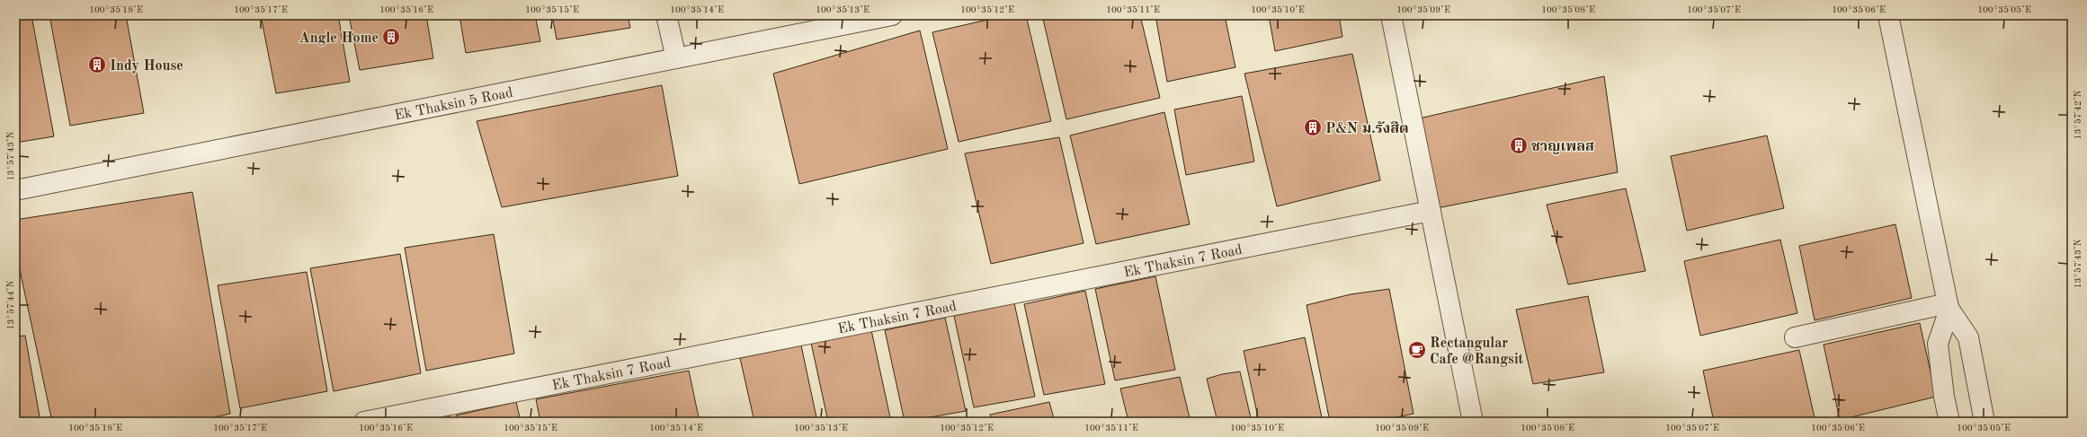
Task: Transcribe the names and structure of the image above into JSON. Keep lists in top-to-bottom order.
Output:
{
  "streets": {
    "street": ["Ek Thaksin 5 Road", "Ek Thaksin 7 Road"]
  },
  "places": {
    "building": [
      "Angle Home",
      "Indy House",
      "P&N ม.รังสิต",
      "ชาญเพลส"
    ],
    "cafe": ["Rectangular Cafe @Rangsit"]
  },
  "coordinates": [
    "100°35'18\"E",
    "100°35'17\"E",
    "100°35'16\"E",
    "100°35'15\"E",
    "100°35'14\"E",
    "100°35'13\"E",
    "100°35'12\"E",
    "100°35'11\"E",
    "100°35'10\"E",
    "100°35'09\"E",
    "100°35'08\"E",
    "100°35'07\"E",
    "100°35'06\"E",
    "100°35'05\"E",
    "13°57'42\"N",
    "13°57'43\"N",
    "13°57'44\"N"
  ]
}
